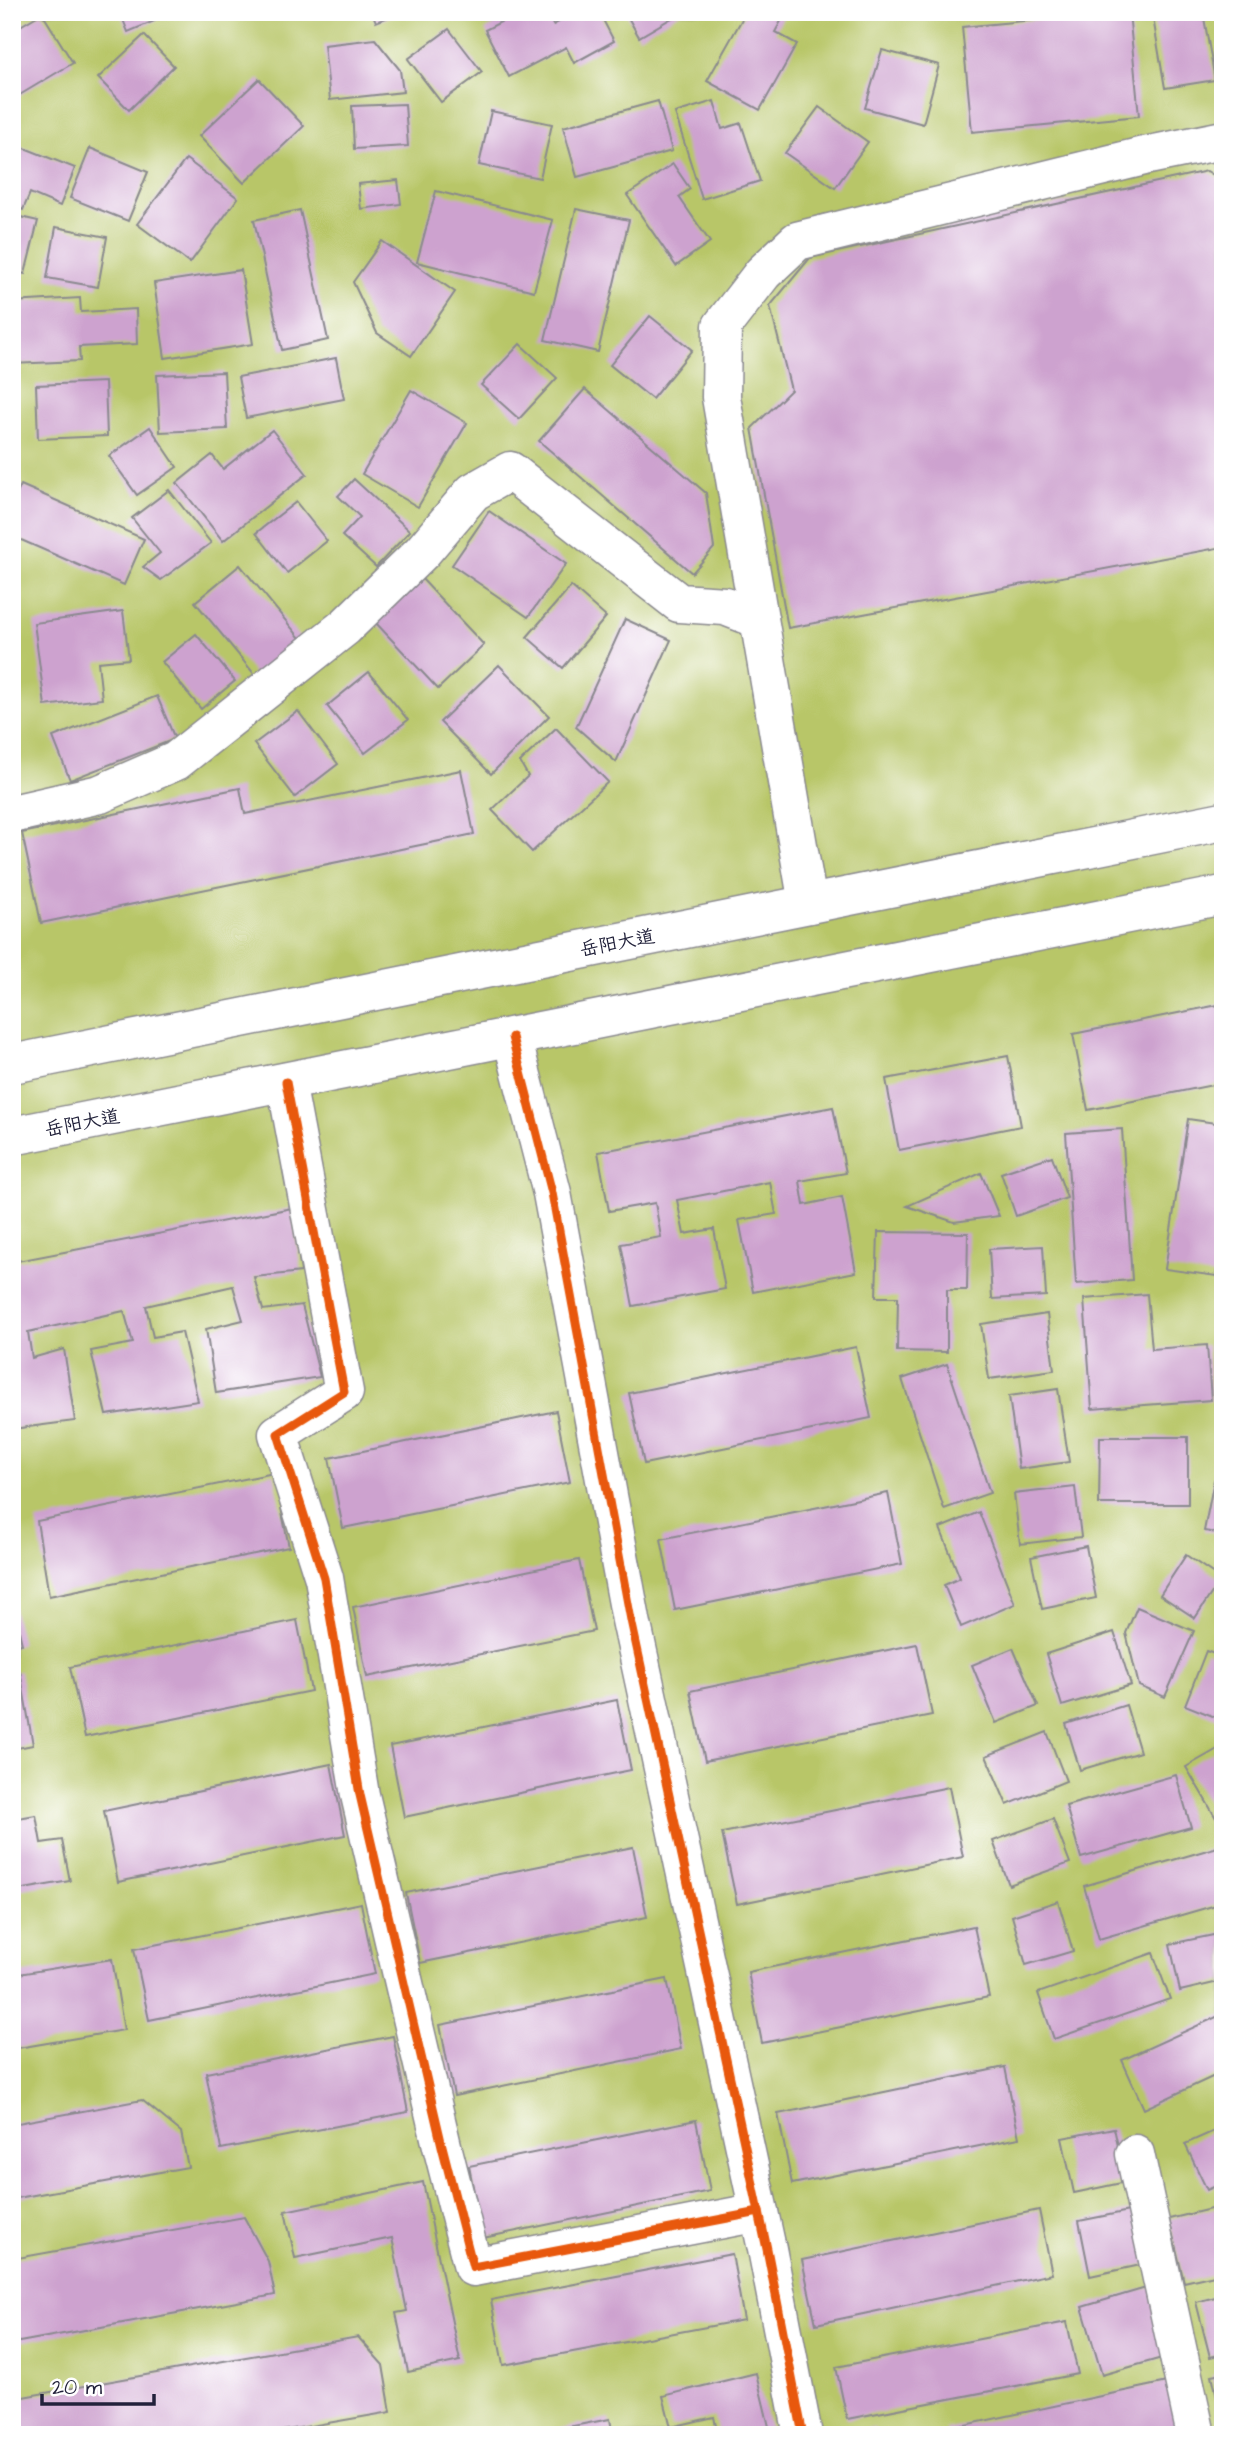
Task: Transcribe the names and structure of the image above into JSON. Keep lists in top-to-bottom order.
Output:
{
  "streets": {
    "street": ["岳阳大道"]
  },
  "scale_bar": "20 m"
}
